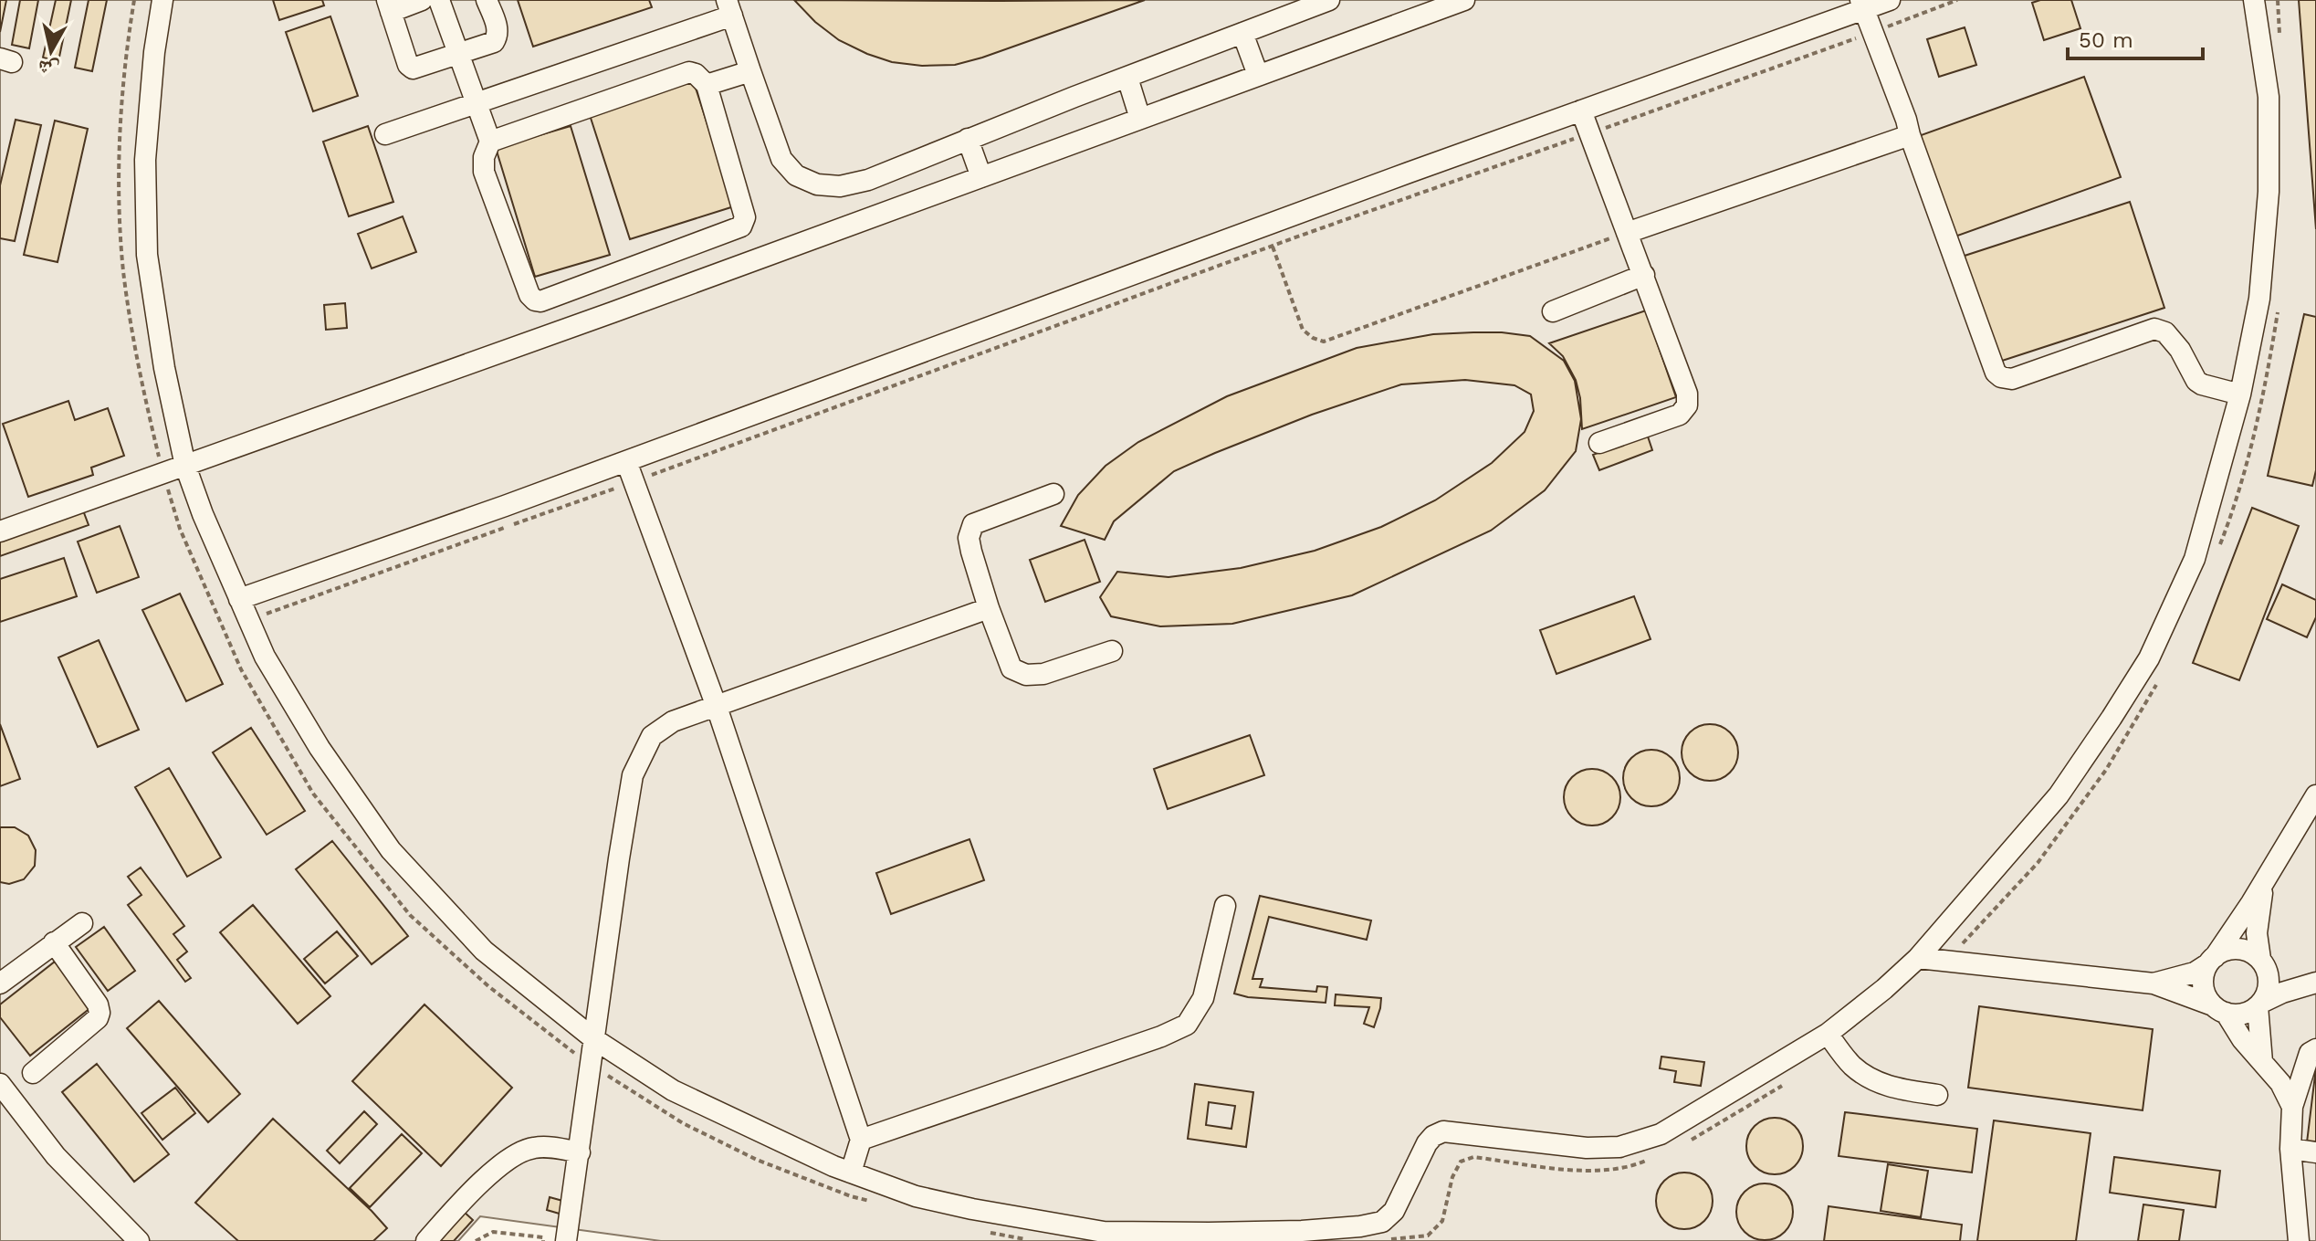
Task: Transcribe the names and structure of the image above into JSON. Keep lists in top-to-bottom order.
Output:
{
  "scale_bar": "50 m",
  "north": "bottom"
}
